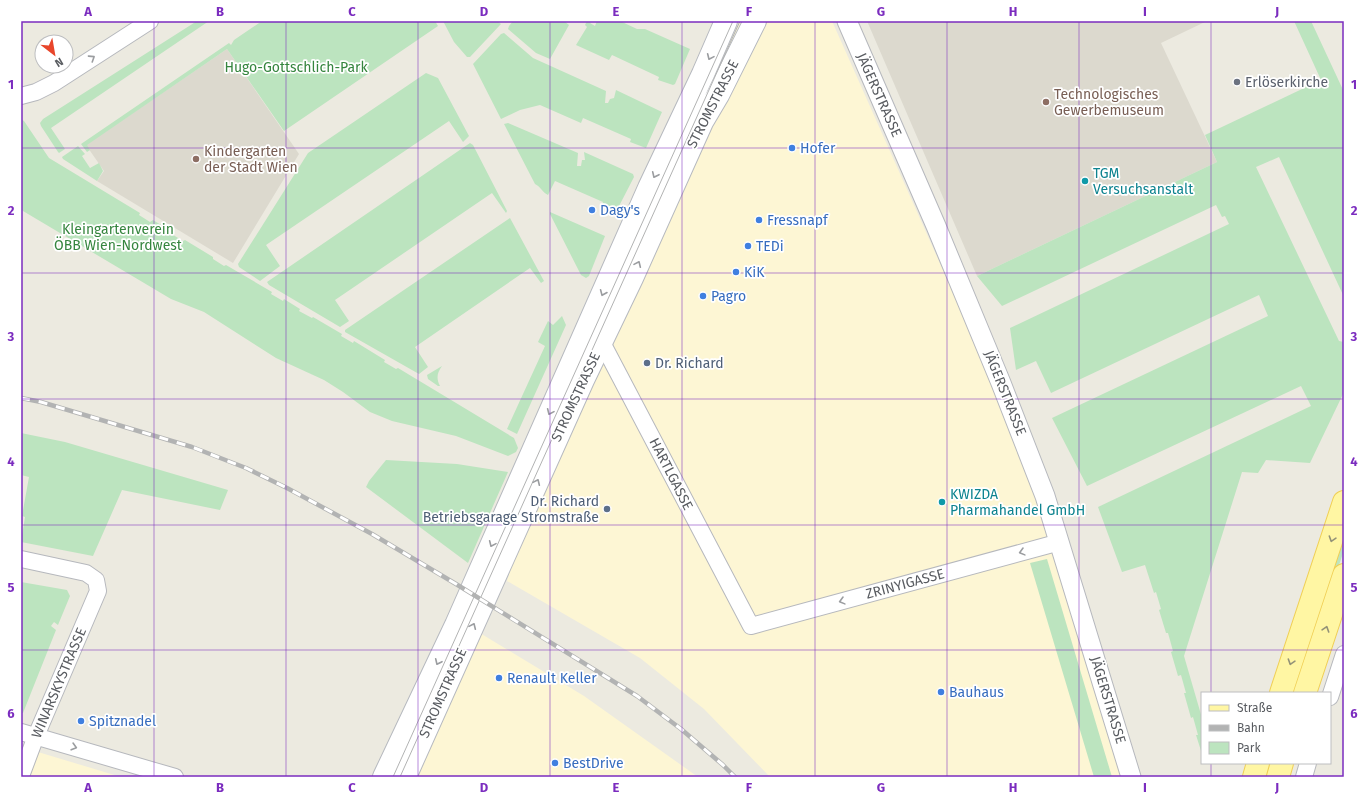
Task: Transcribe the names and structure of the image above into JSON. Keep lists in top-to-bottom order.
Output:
{
  "streets": {
    "main road": ["STROMSTRASSE"],
    "street": [
      "JÄGERSTRASSE",
      "HARTLGASSE",
      "ZRINYIGASSE",
      "WINARSKYSTRASSE"
    ]
  },
  "crossings": [
    ["JÄGERSTRASSE", "ZRINYIGASSE"],
    ["STROMSTRASSE", "HARTLGASSE"],
    ["HARTLGASSE", "ZRINYIGASSE"]
  ],
  "one_way": ["ZRINYIGASSE"],
  "parks": ["Hugo-Gottschlich-Park", "Kleingartenverein ÖBB Wien-Nordwest"],
  "places": [
    "Erlöserkirche",
    "Technologisches Gewerbemuseum",
    "Hofer",
    "Kindergarten der Stadt Wien",
    "TGM Versuchsanstalt",
    "Dagy's",
    "Fressnapf",
    "TEDi",
    "KiK",
    "Pagro",
    "Dr. Richard",
    "KWIZDA Pharmahandel GmbH",
    "Dr. Richard Betriebsgarage Stromstraße",
    "Renault Keller",
    "Bauhaus",
    "Spitznadel",
    "BestDrive"
  ],
  "legend": ["Straße", "Bahn", "Park"],
  "north": "bottom right",
  "grid": {
    "columns": [
      "A",
      "B",
      "C",
      "D",
      "E",
      "F",
      "G",
      "H",
      "I",
      "J"
    ],
    "rows": [
      "1",
      "2",
      "3",
      "4",
      "5",
      "6"
    ]
  }
}
